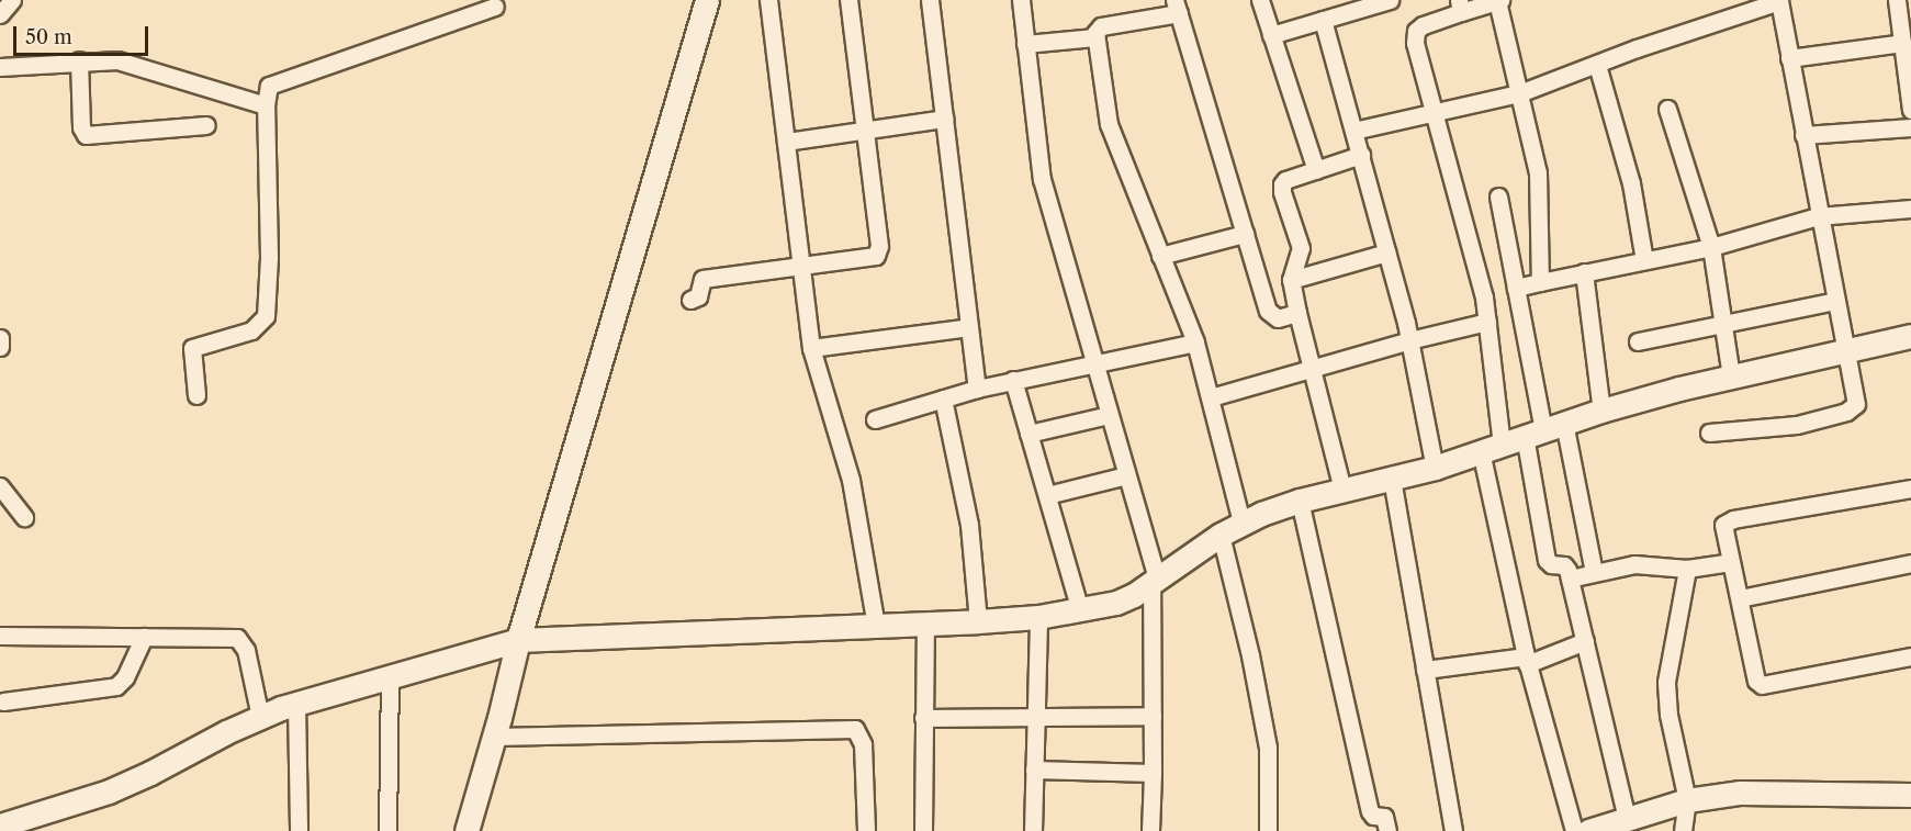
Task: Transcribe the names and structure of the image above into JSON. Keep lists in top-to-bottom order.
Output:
{
  "scale_bar": "50 m"
}
